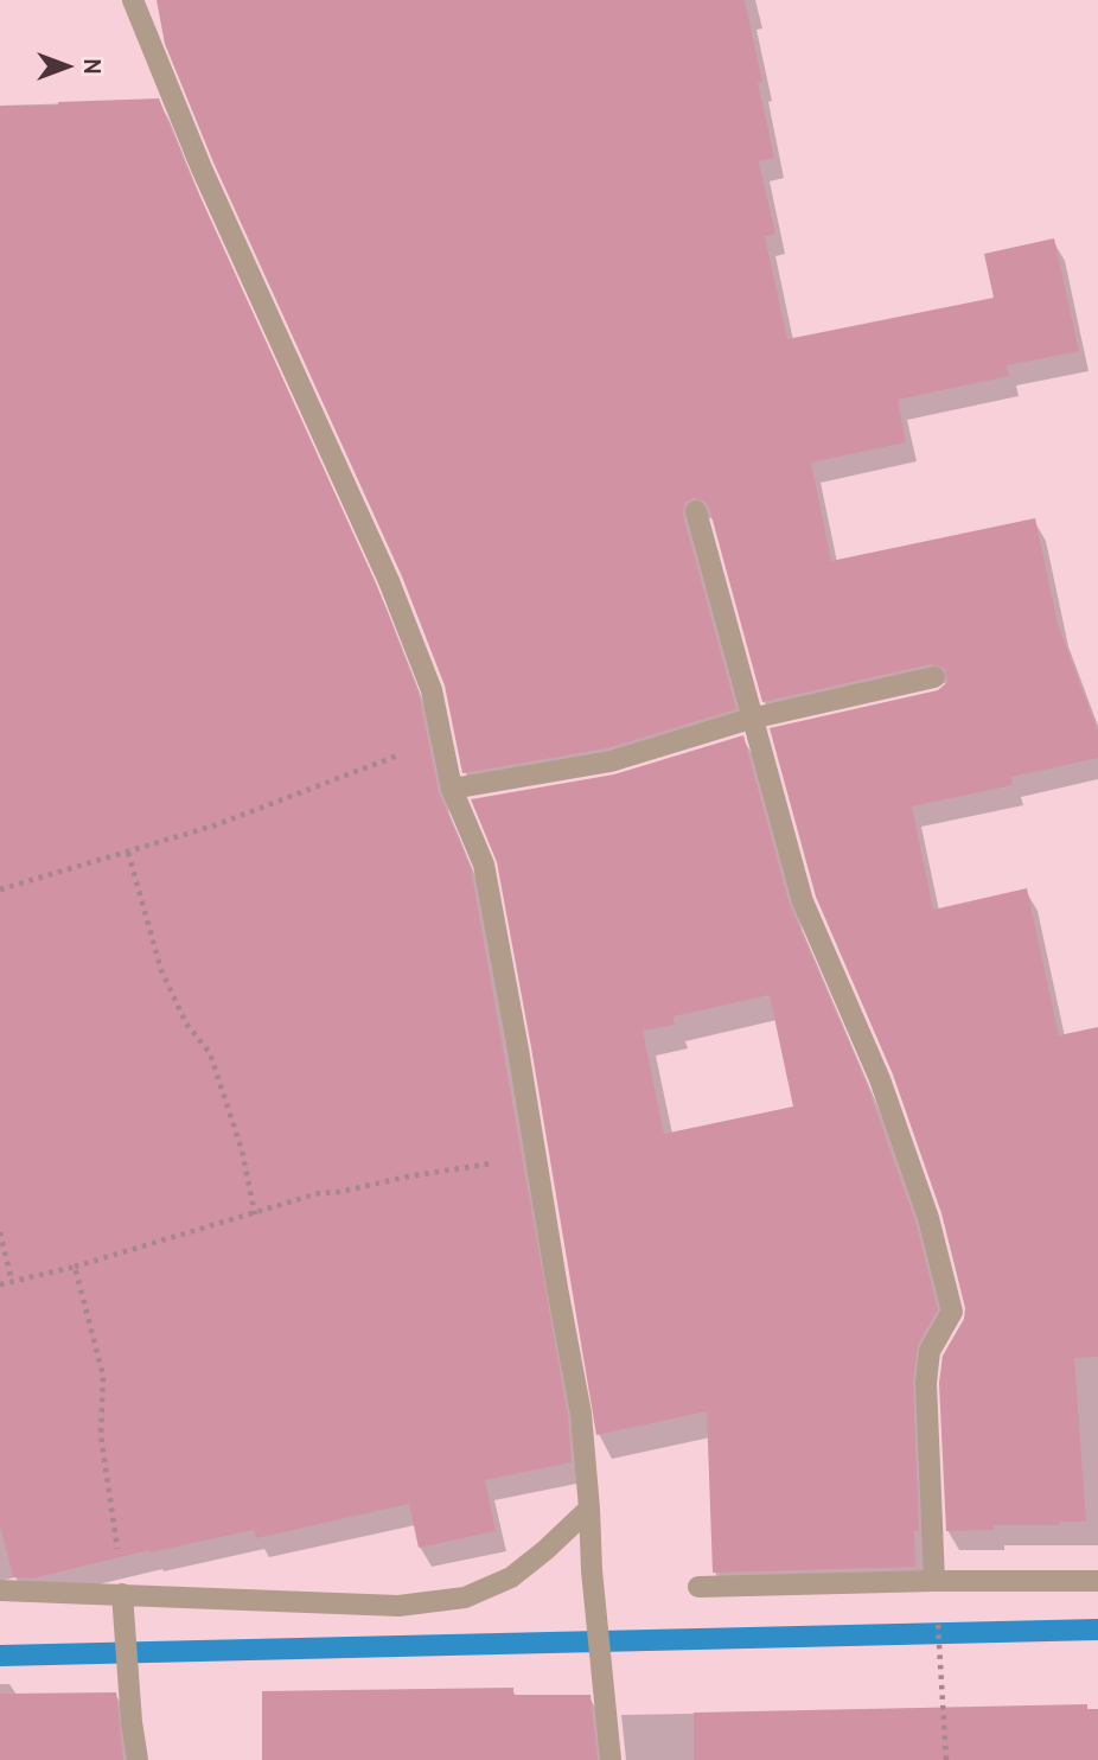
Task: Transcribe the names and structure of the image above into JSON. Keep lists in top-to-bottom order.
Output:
{
  "north": "right"
}
